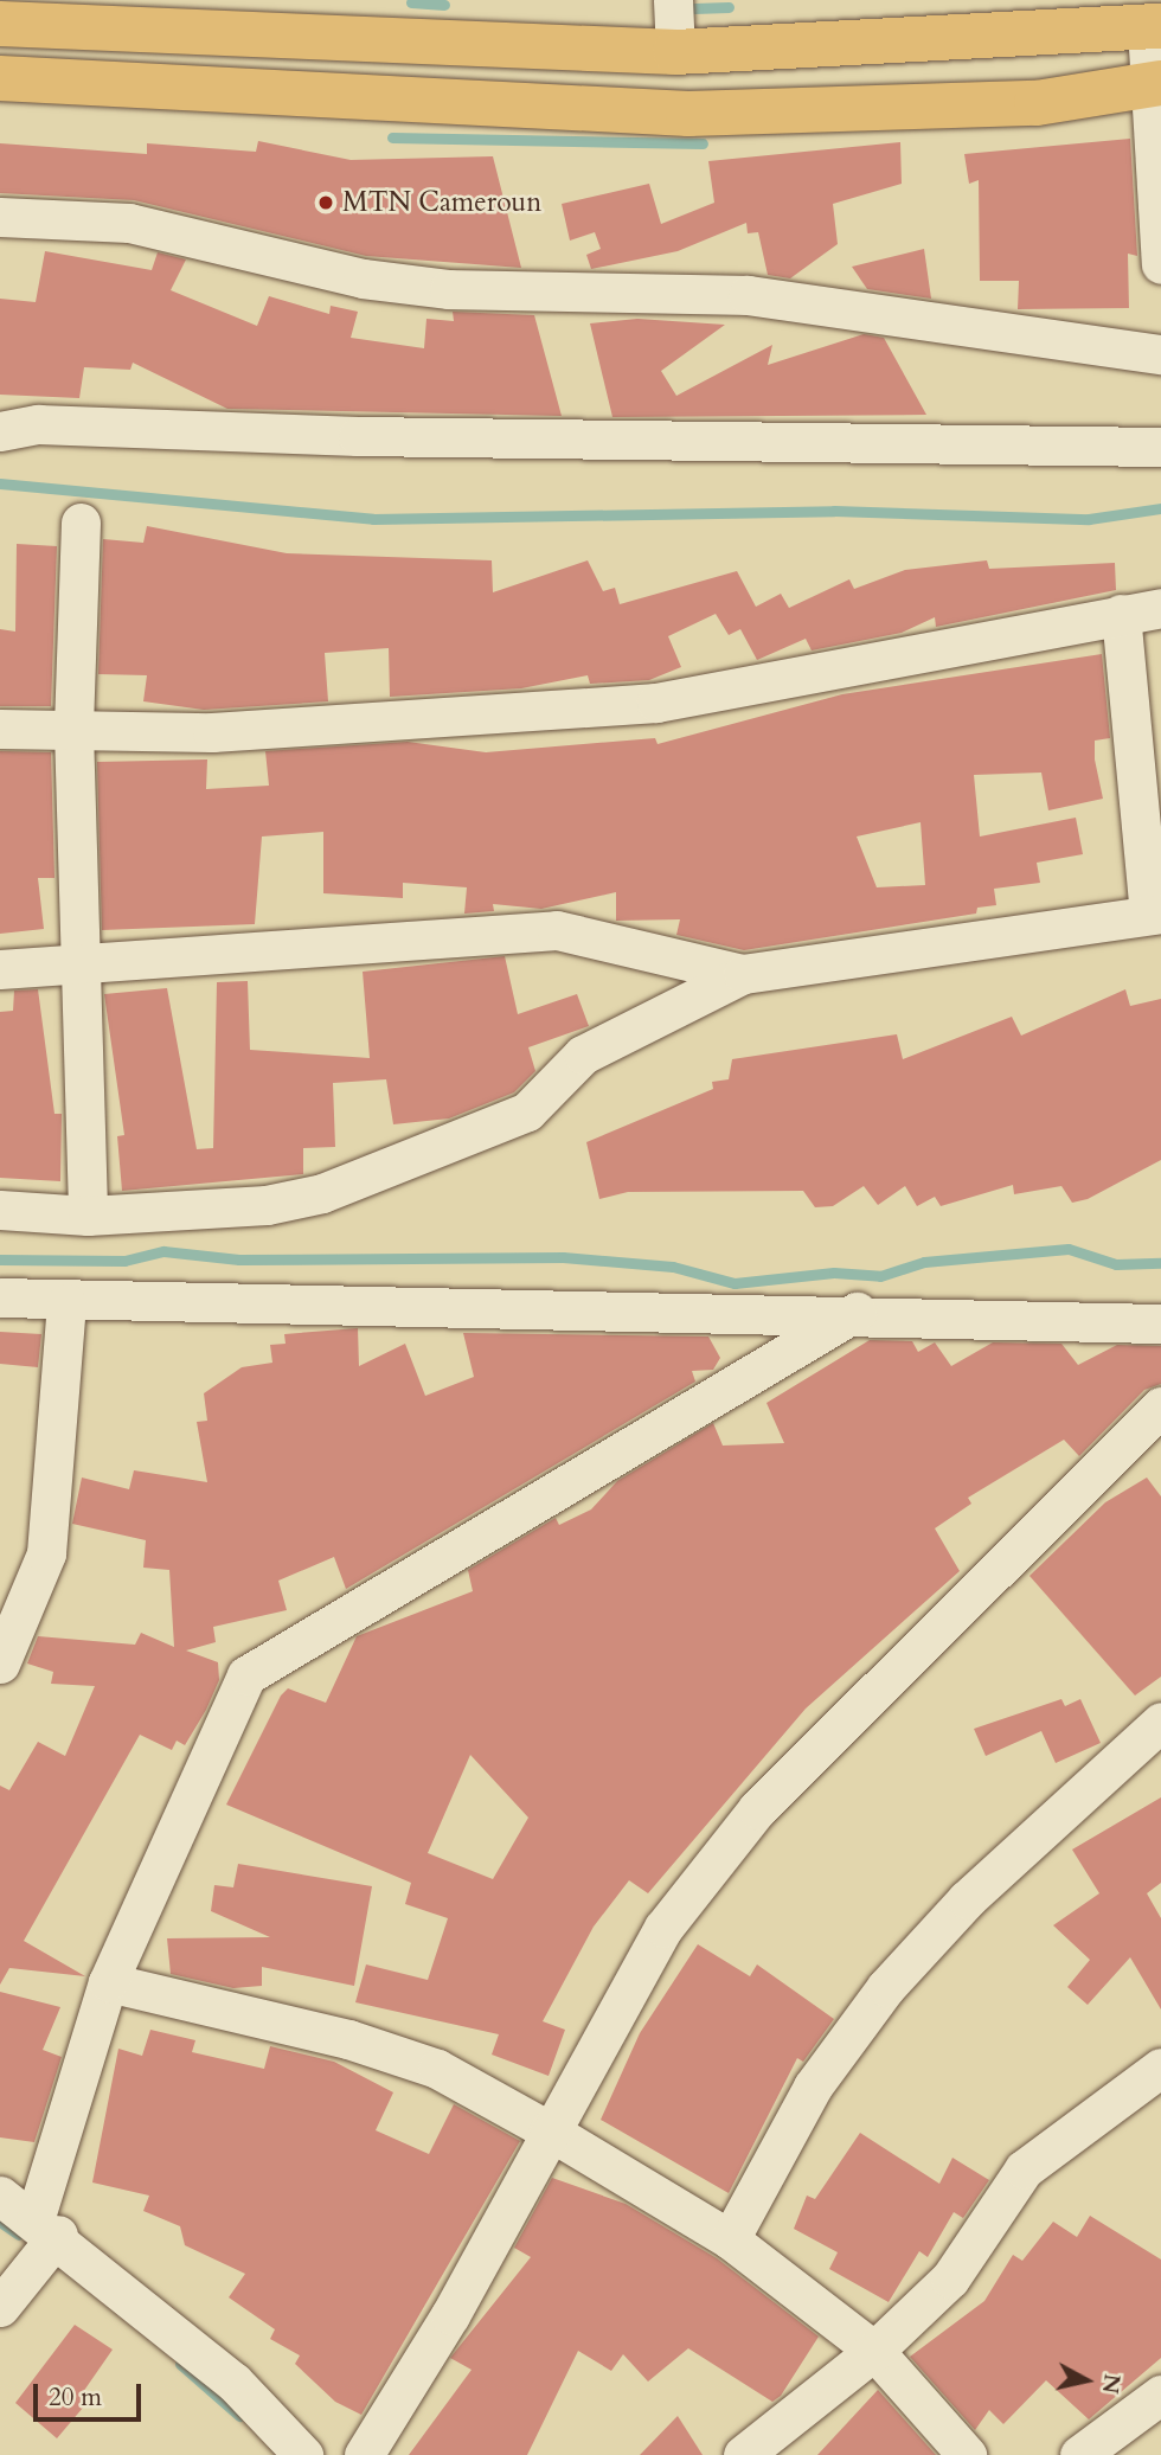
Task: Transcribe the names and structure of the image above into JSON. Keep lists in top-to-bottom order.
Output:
{
  "places": ["MTN Cameroun"],
  "scale_bar": "20 m",
  "north": "right"
}
